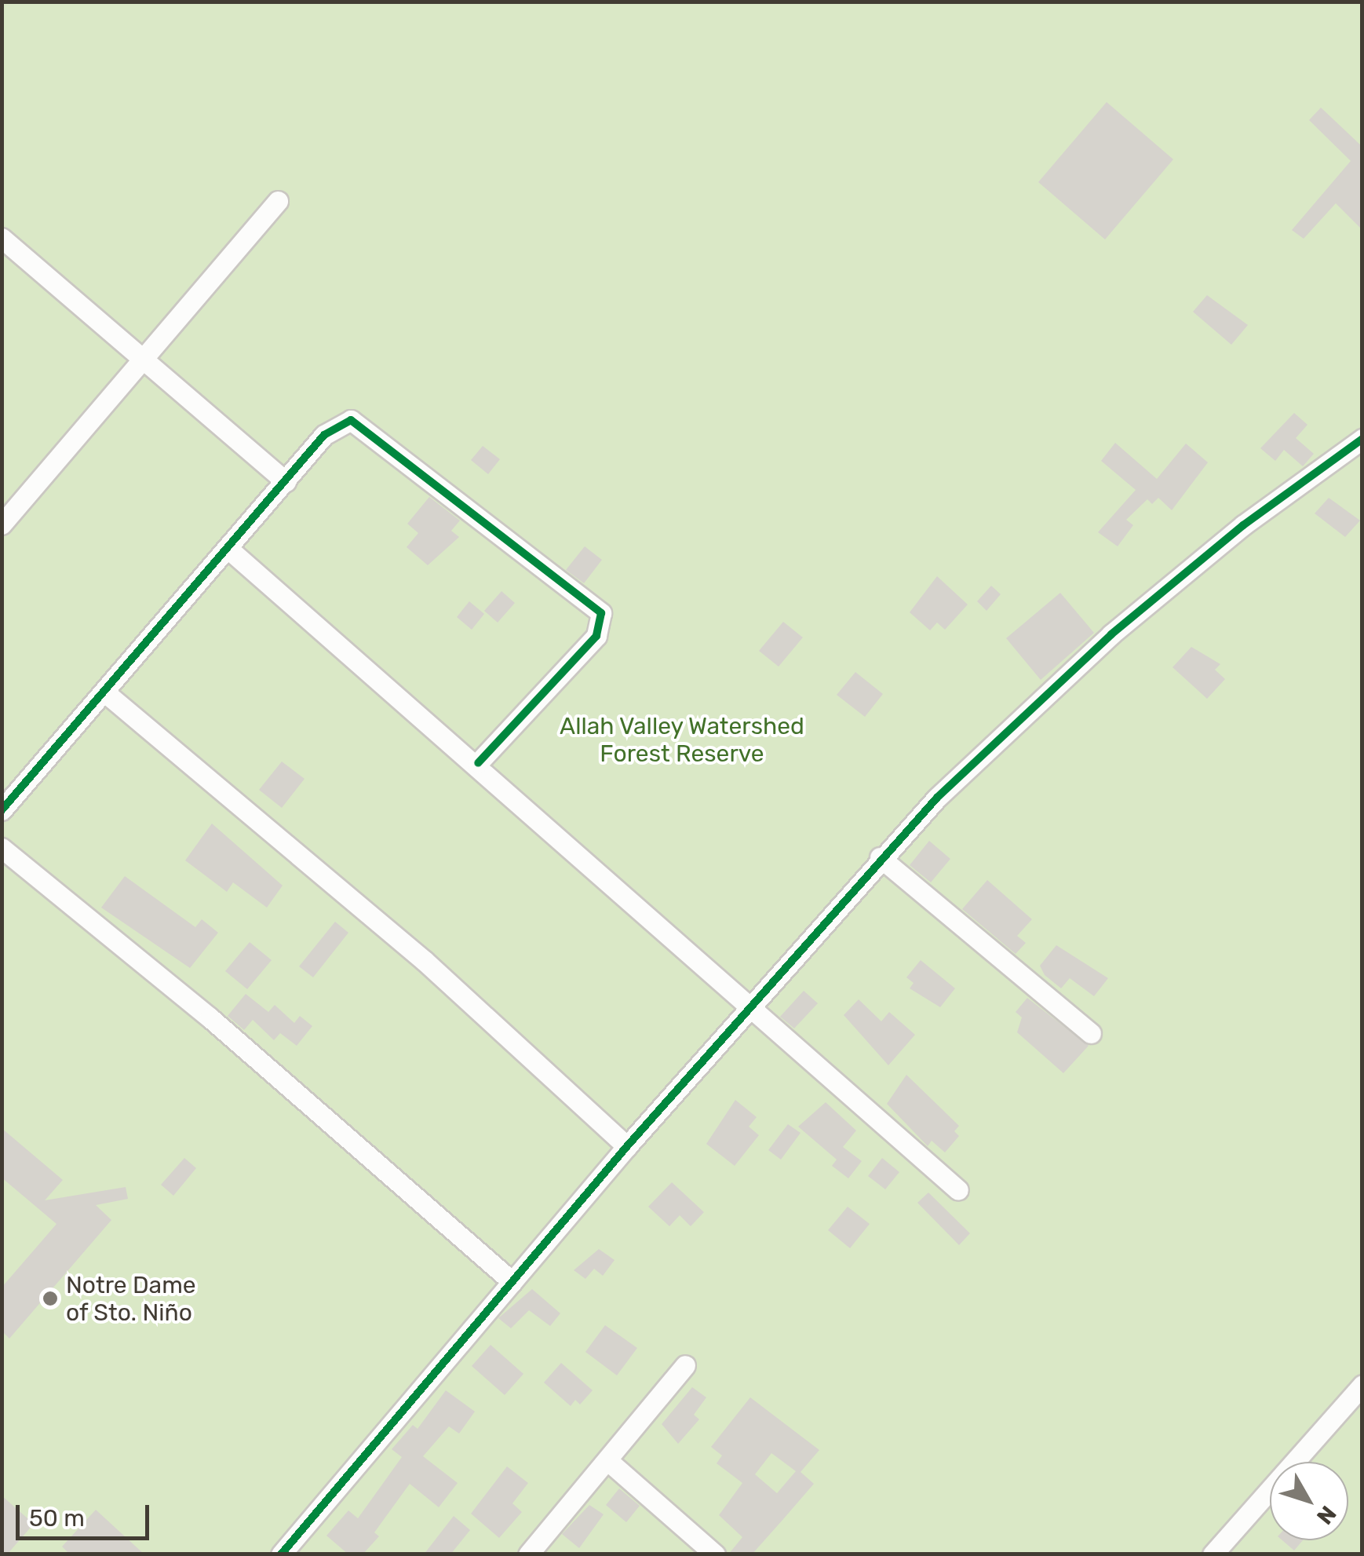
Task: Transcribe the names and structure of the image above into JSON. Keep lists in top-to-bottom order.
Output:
{
  "parks": ["Allah Valley Watershed Forest Reserve"],
  "places": ["Notre Dame of Sto. Niño"],
  "scale_bar": "50 m",
  "north": "bottom right"
}
